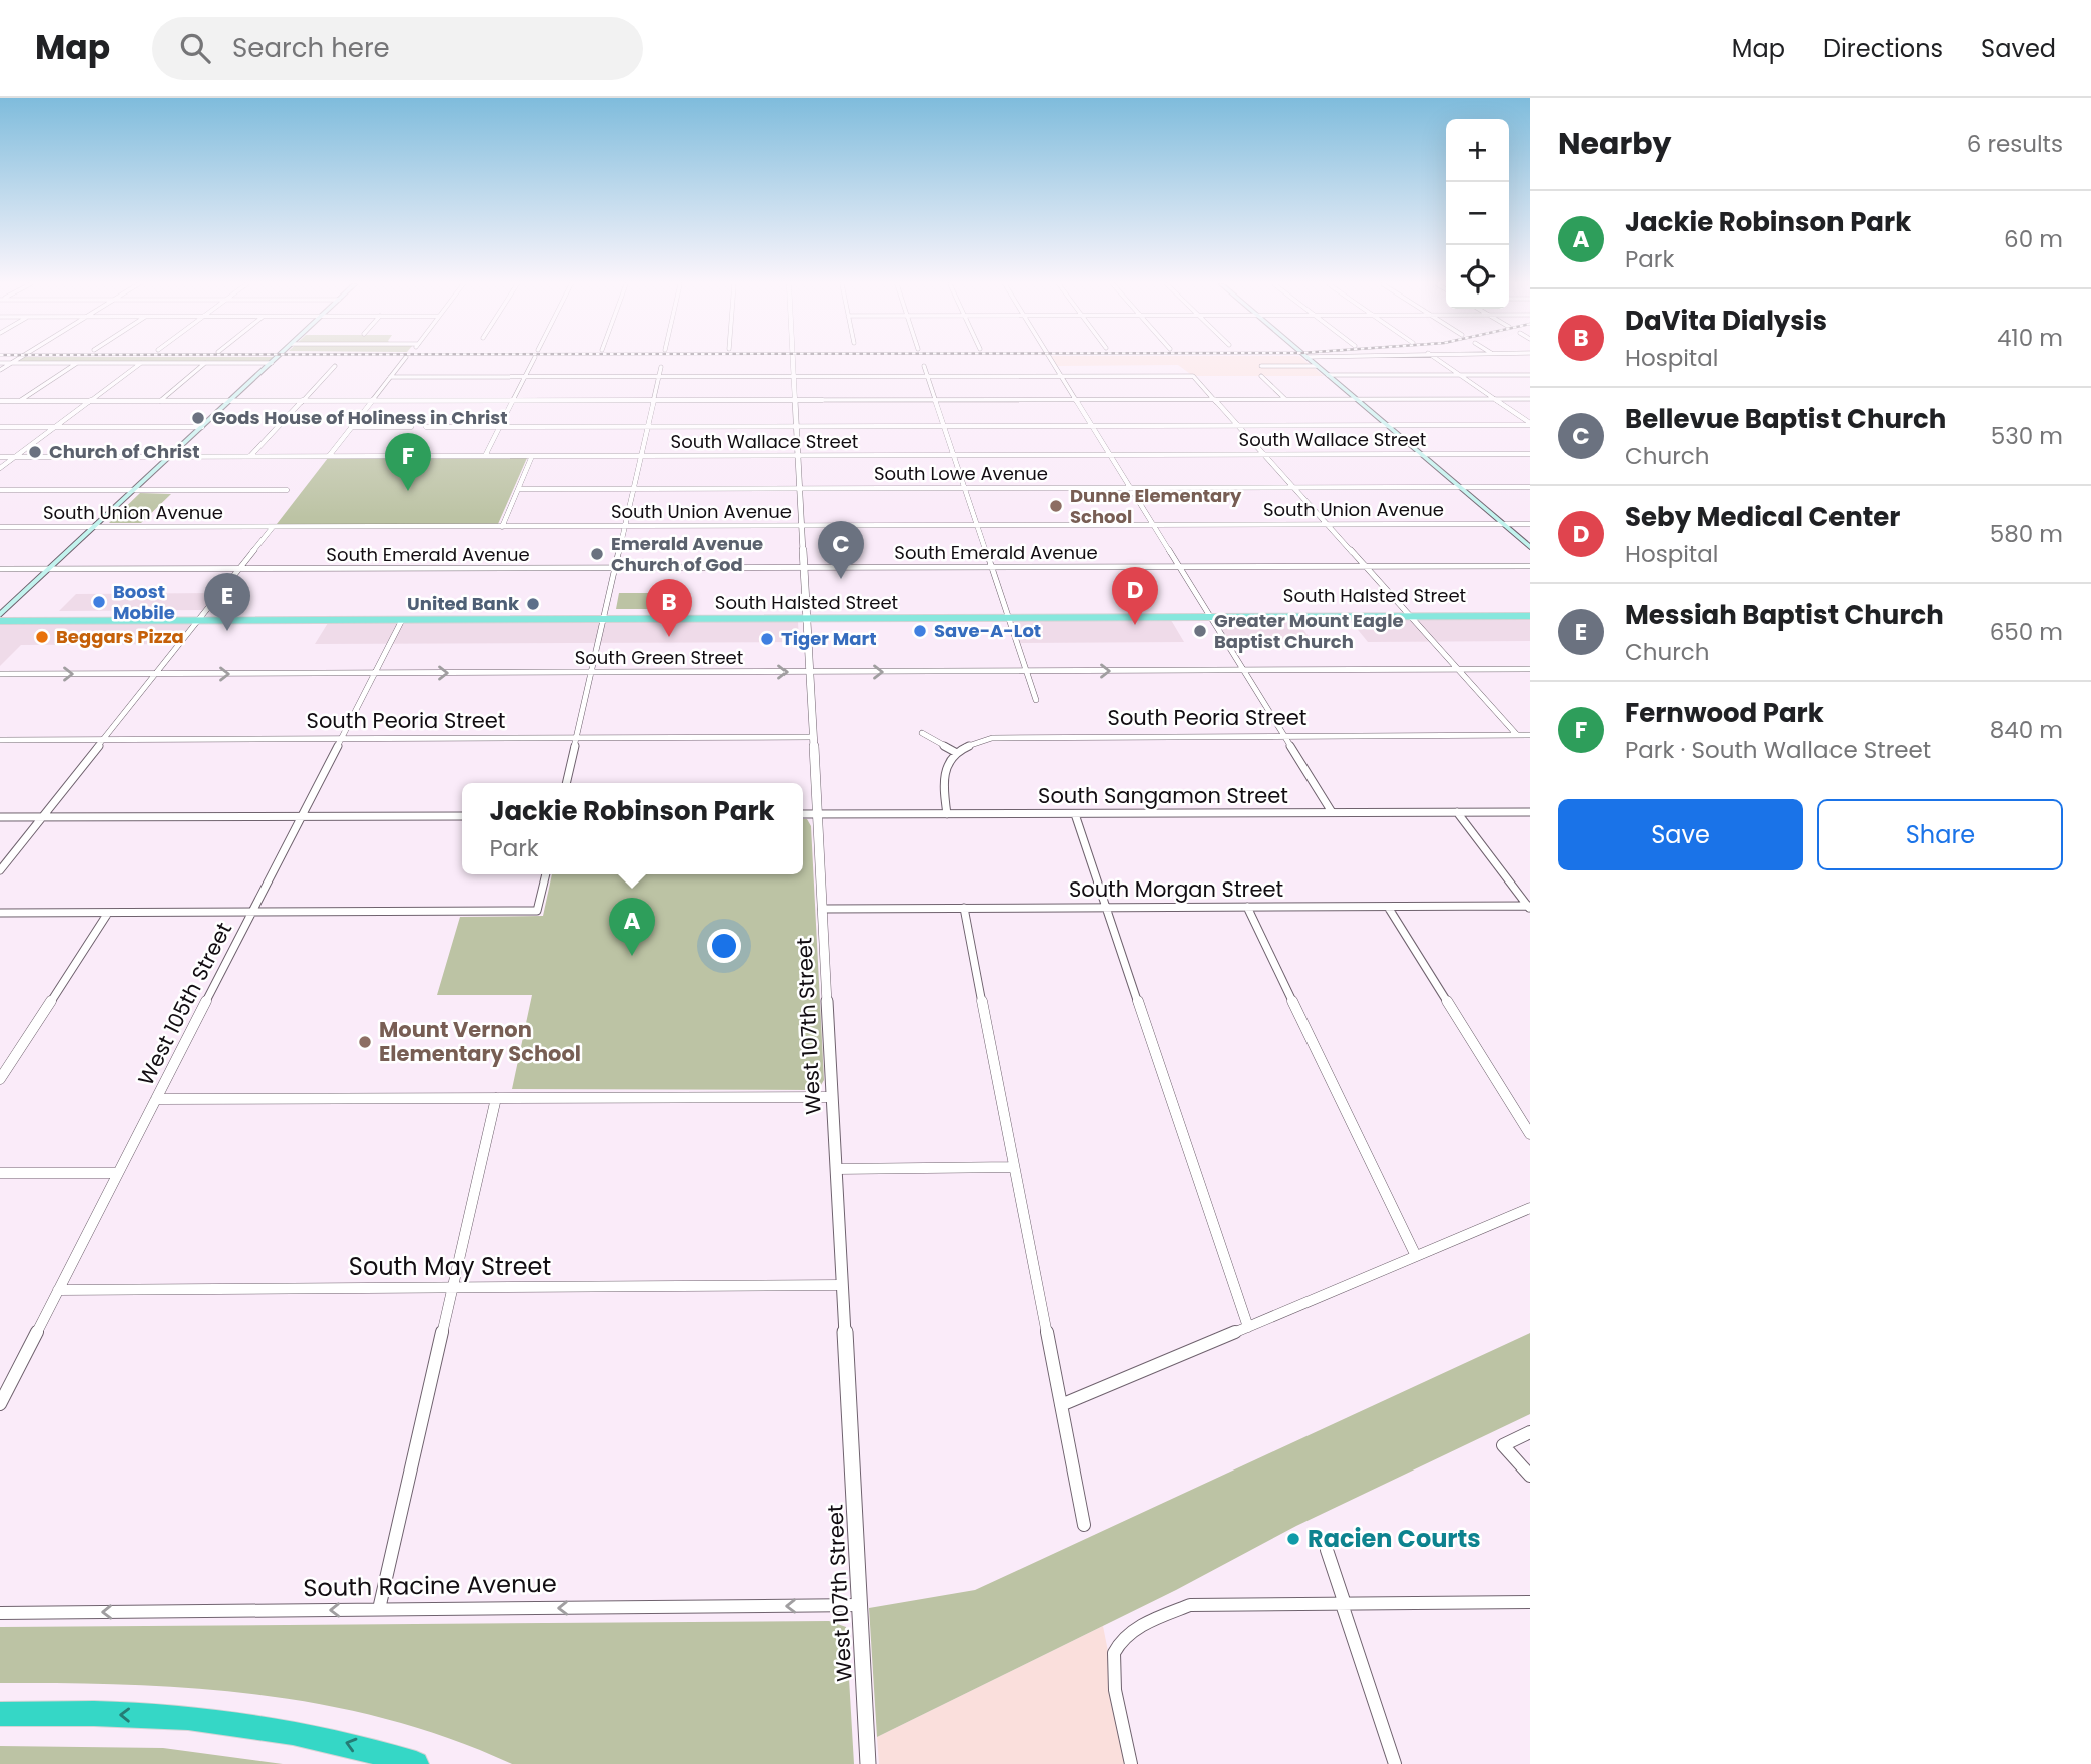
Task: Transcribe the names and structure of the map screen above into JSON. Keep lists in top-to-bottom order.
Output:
{
  "streets": {
    "main road": ["South Halsted Street"],
    "street": [
      "South Wallace Street",
      "South Lowe Avenue",
      "South Union Avenue",
      "South Emerald Avenue",
      "South Green Street",
      "South Peoria Street",
      "South Sangamon Street",
      "South Morgan Street",
      "West 105th Street",
      "West 107th Street",
      "South May Street",
      "South Racine Avenue"
    ]
  },
  "crossings": [
    ["South Wallace Street", "West 107th Street"],
    ["South Lowe Avenue", "West 107th Street"],
    ["South Union Avenue", "West 107th Street"],
    ["South Emerald Avenue", "West 107th Street"],
    ["South Halsted Street", "West 105th Street"],
    ["South Halsted Street", "West 107th Street"],
    ["South Green Street", "West 105th Street"],
    ["South Green Street", "West 107th Street"],
    ["South Peoria Street", "West 105th Street"],
    ["South Peoria Street", "West 107th Street"],
    ["South Sangamon Street", "West 107th Street"],
    ["South Morgan Street", "West 107th Street"],
    ["West 105th Street", "South May Street"],
    ["West 107th Street", "South May Street"],
    ["West 107th Street", "South Racine Avenue"]
  ],
  "one_way": ["South Green Street", "South Racine Avenue"],
  "places": [
    "Gods House of Holiness in Christ",
    "Church of Christ",
    "Dunne Elementary School",
    "Emerald Avenue Church of God",
    "Boost Mobile",
    "United Bank",
    "Save-A-Lot",
    "Greater Mount Eagle Baptist Church",
    "Beggars Pizza",
    "Tiger Mart",
    "Mount Vernon Elementary School",
    "Racien Courts"
  ],
  "page": {
    "header": "Map",
    "search": "Search here",
    "nav": ["Map", "Directions", "Saved"],
    "heading": ["Nearby", "6 results"],
    "map_buttons": ["+", "−"],
    "list": [
      {
        "mark": "A",
        "name": "Jackie Robinson Park",
        "note": "Park",
        "value": "60 m"
      },
      {
        "mark": "B",
        "name": "DaVita Dialysis",
        "note": "Hospital",
        "value": "410 m"
      },
      {
        "mark": "C",
        "name": "Bellevue Baptist Church",
        "note": "Church",
        "value": "530 m"
      },
      {
        "mark": "D",
        "name": "Seby Medical Center",
        "note": "Hospital",
        "value": "580 m"
      },
      {
        "mark": "E",
        "name": "Messiah Baptist Church",
        "note": "Church",
        "value": "650 m"
      },
      {
        "mark": "F",
        "name": "Fernwood Park",
        "note": "Park · South Wallace Street",
        "value": "840 m"
      }
    ],
    "pins": [
      "F",
      "C",
      "D",
      "E",
      "B",
      "A"
    ],
    "buttons": ["Save", "Share"],
    "popup": ["Jackie Robinson Park", "Park"]
  }
}
